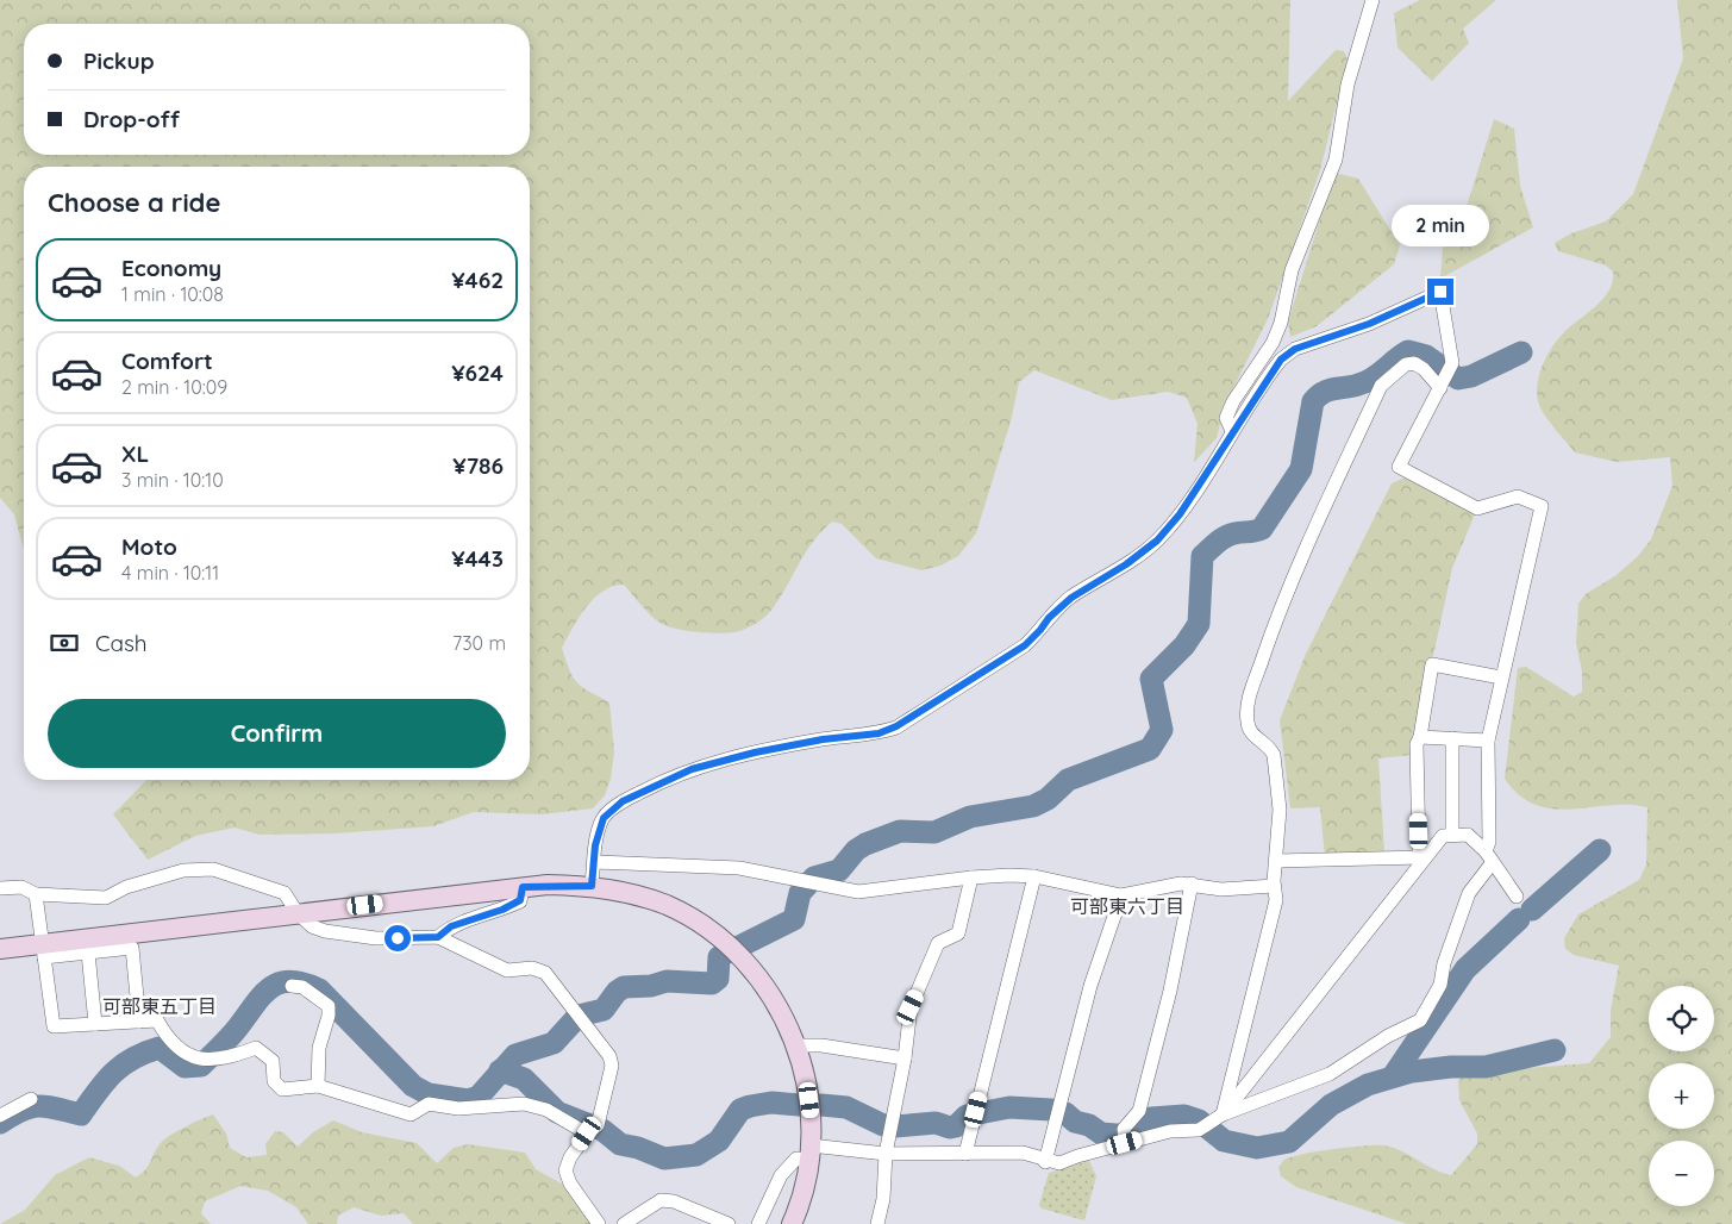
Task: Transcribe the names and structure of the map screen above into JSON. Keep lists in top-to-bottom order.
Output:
{
  "districts": ["可部東六丁目", "可部東五丁目"],
  "page": {
    "banner": ["Pickup", "Drop-off"],
    "heading": "Choose a ride",
    "bubble": "2 min",
    "list": [
      {
        "name": "Economy",
        "note": "1 min · 10:08",
        "value": "¥462"
      },
      {
        "name": "Comfort",
        "note": "2 min · 10:09",
        "value": "¥624"
      },
      {
        "name": "XL",
        "note": "3 min · 10:10",
        "value": "¥786"
      },
      {
        "name": "Moto",
        "note": "4 min · 10:11",
        "value": "¥443"
      }
    ],
    "pay": ["Cash", "730 m"],
    "buttons": "Confirm",
    "map_buttons": ["+", "−"]
  }
}
